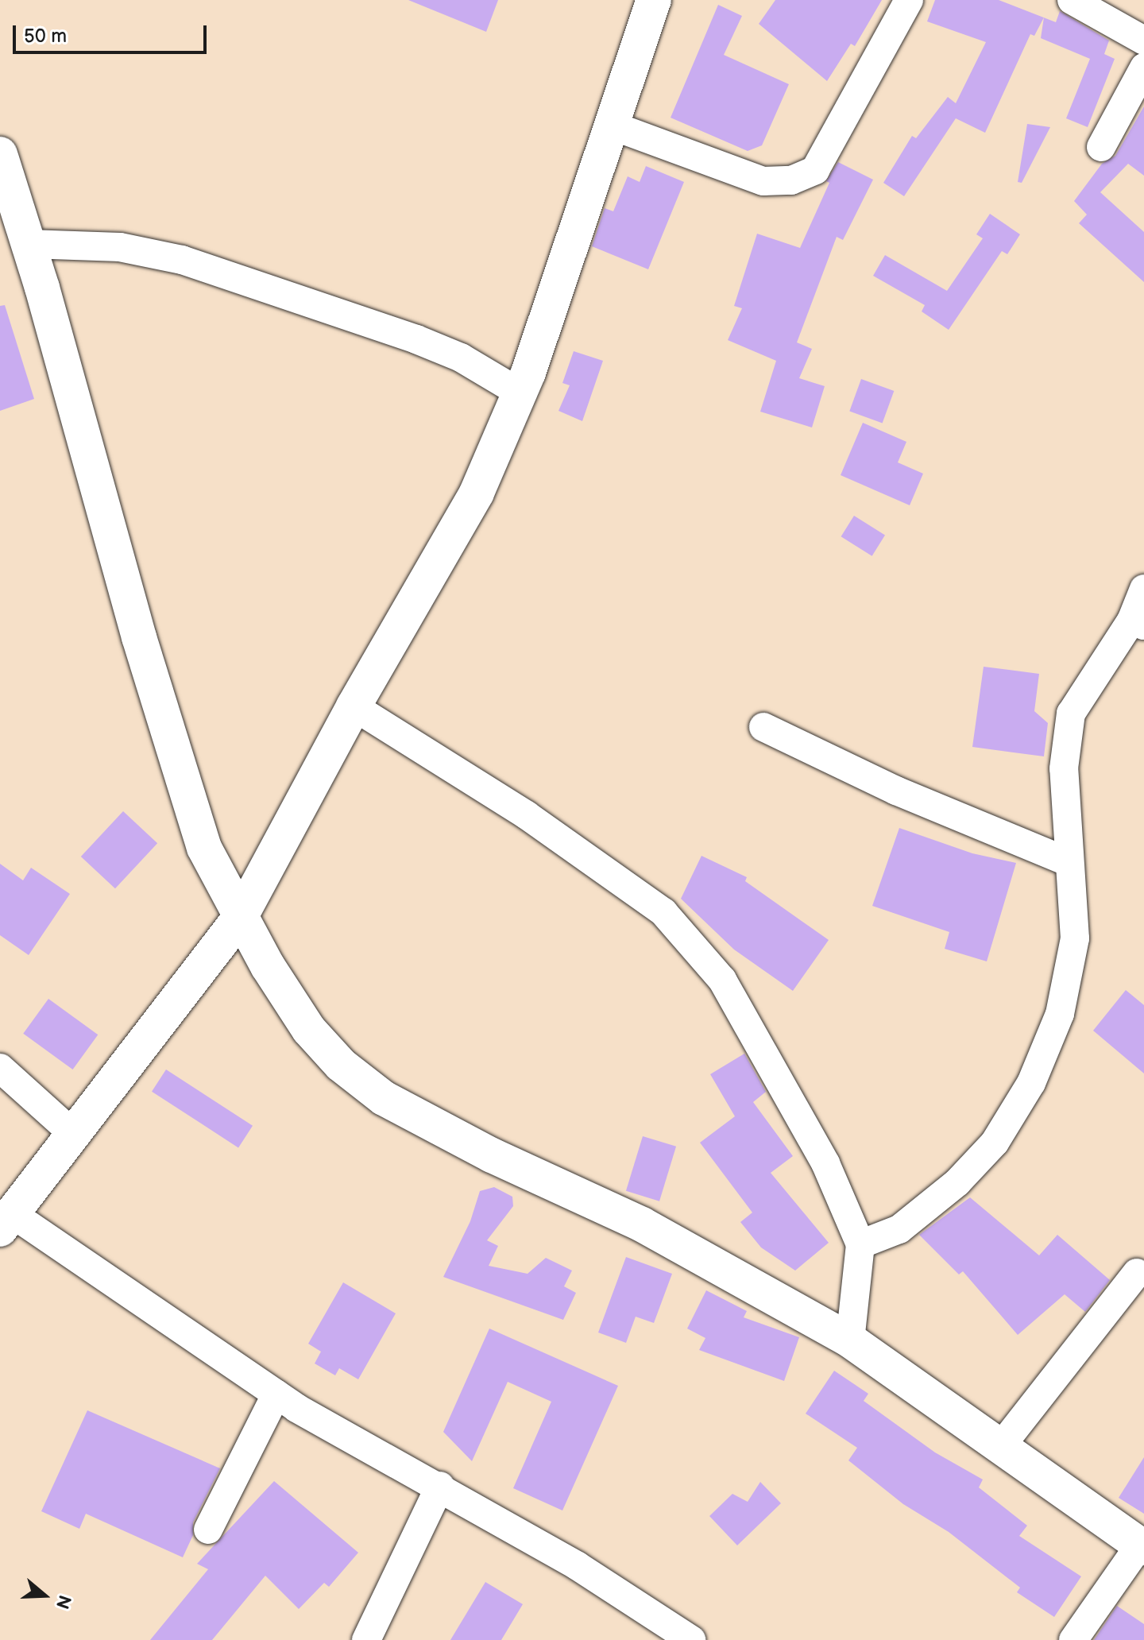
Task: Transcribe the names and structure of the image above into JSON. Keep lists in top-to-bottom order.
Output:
{
  "scale_bar": "50 m",
  "north": "right"
}
